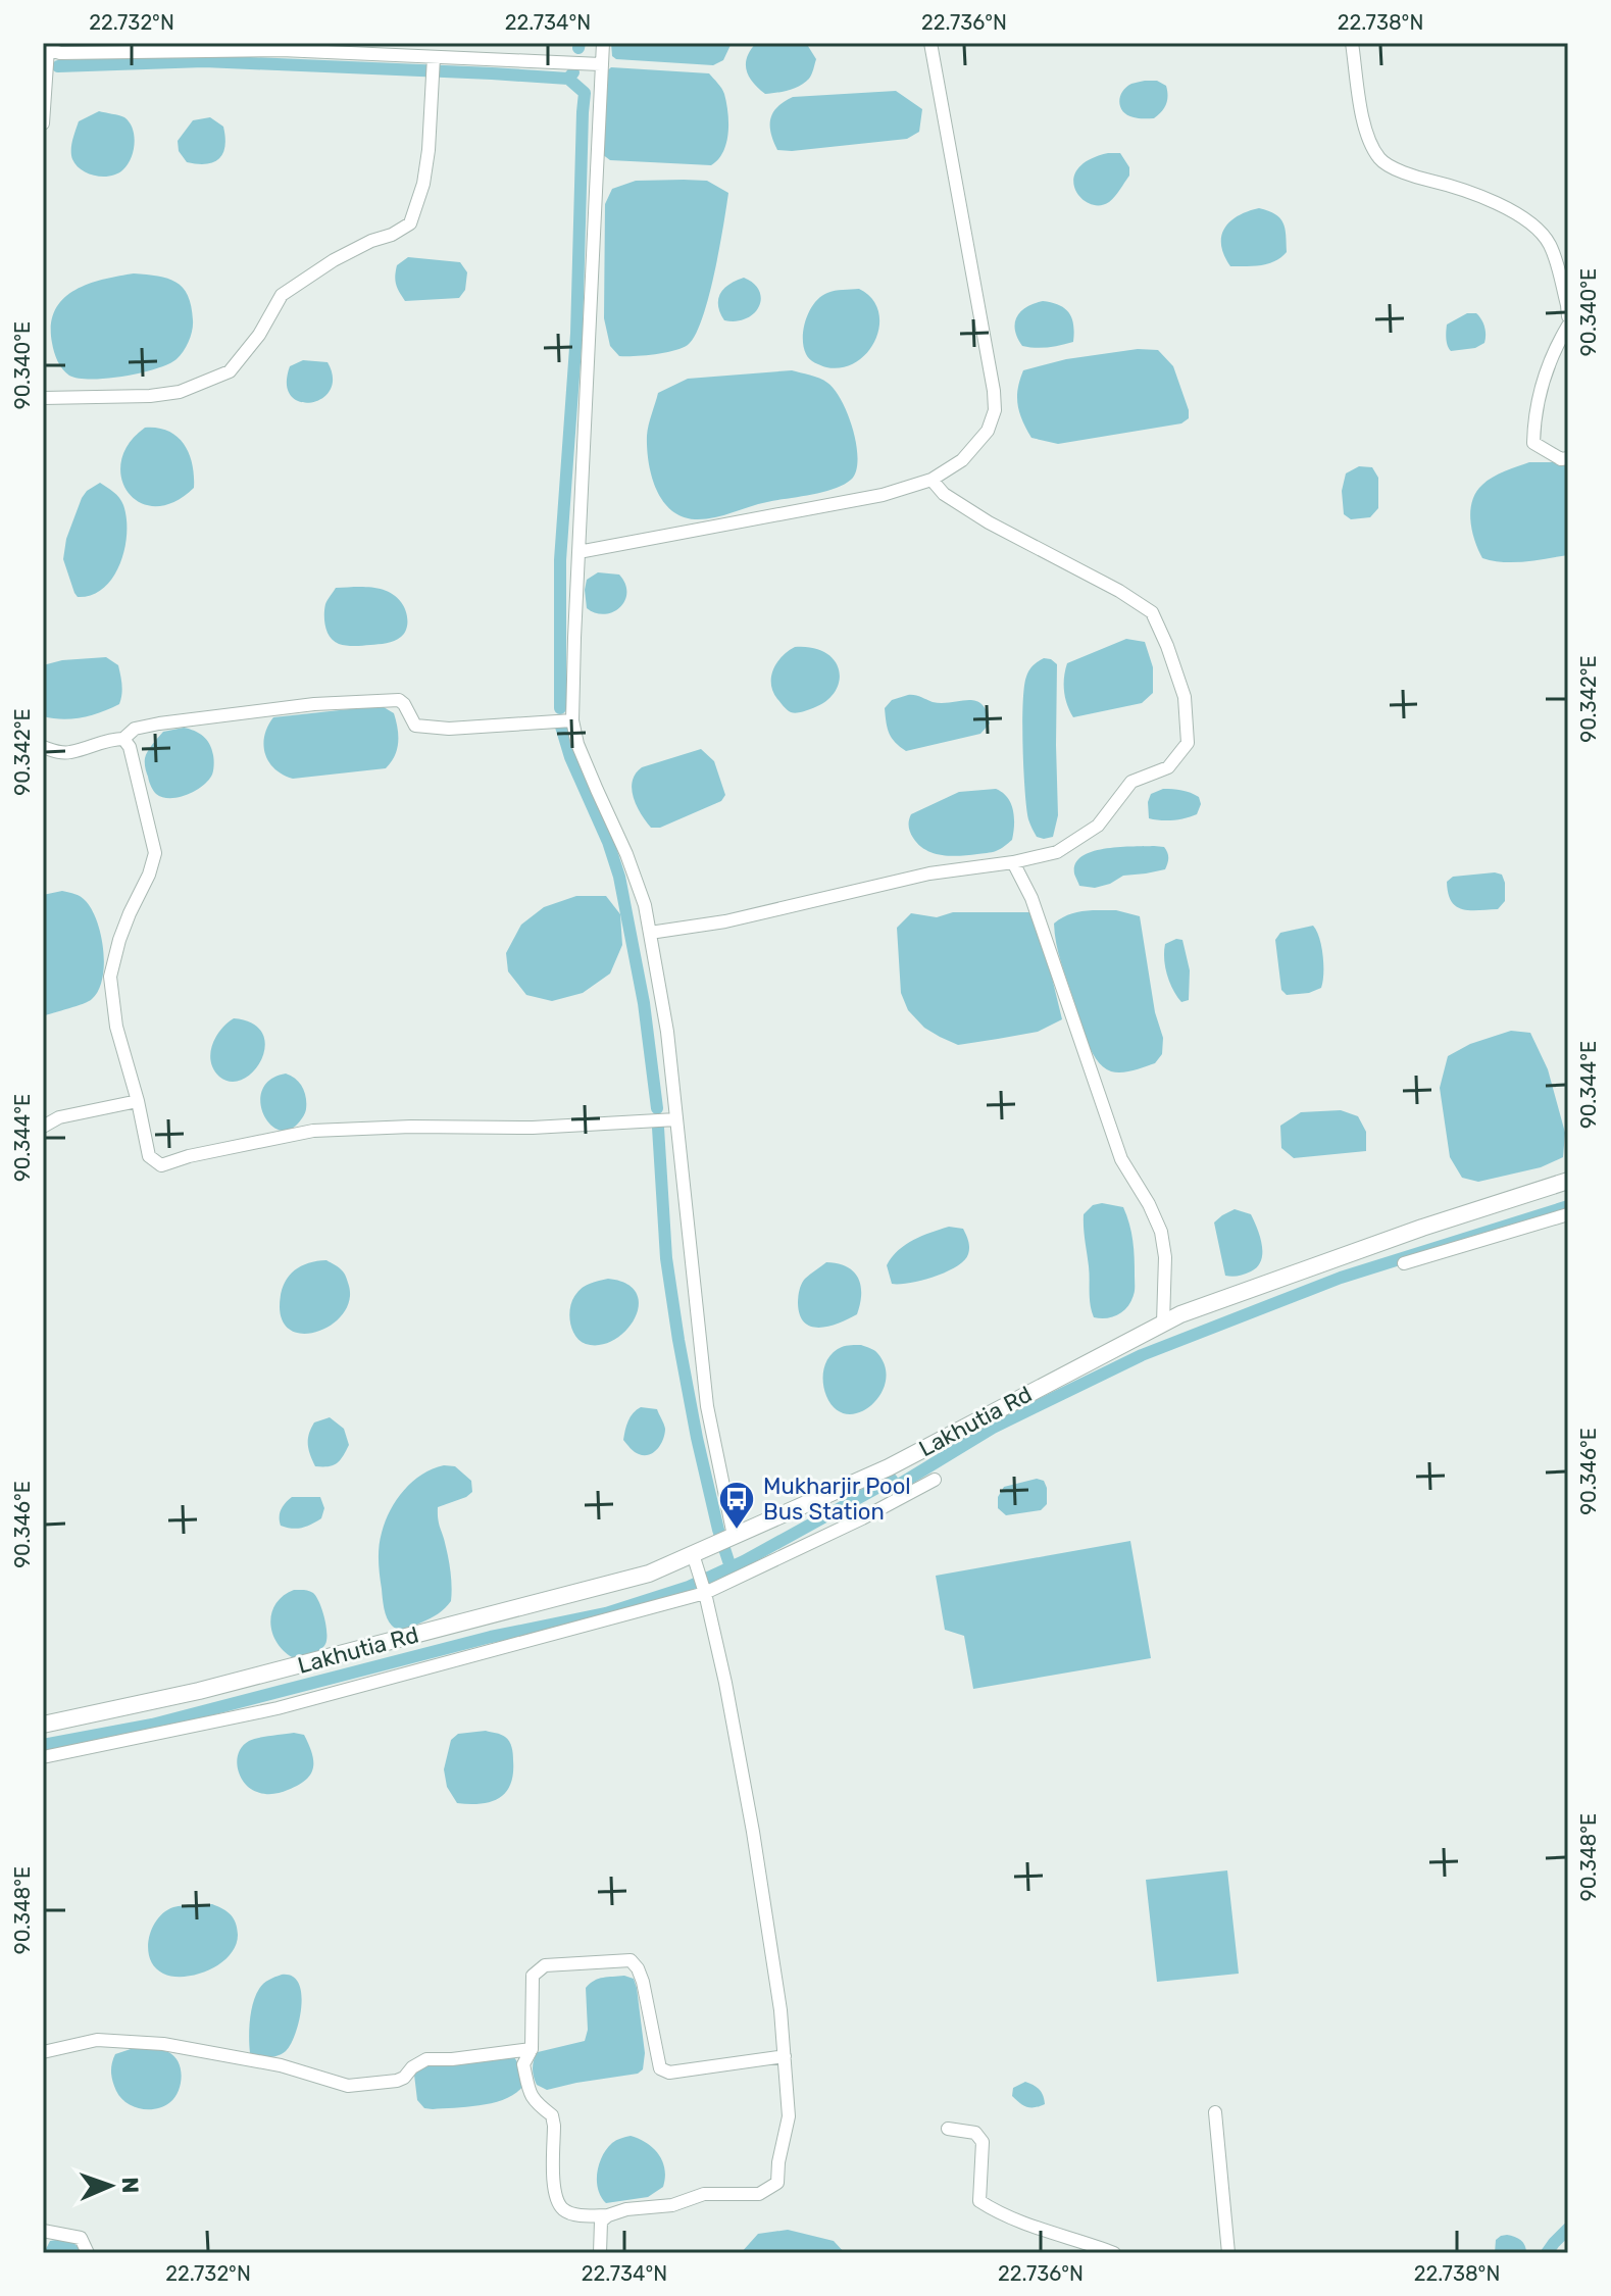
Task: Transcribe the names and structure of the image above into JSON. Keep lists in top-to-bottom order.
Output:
{
  "streets": {
    "street": ["Lakhutia Rd"]
  },
  "places": {
    "bus stop": ["Mukharjir Pool Bus Station"]
  },
  "north": "right",
  "coordinates": [
    "22.732°N",
    "22.734°N",
    "22.736°N",
    "22.738°N",
    "90.340°E",
    "90.342°E",
    "90.344°E",
    "90.346°E",
    "90.348°E"
  ]
}
